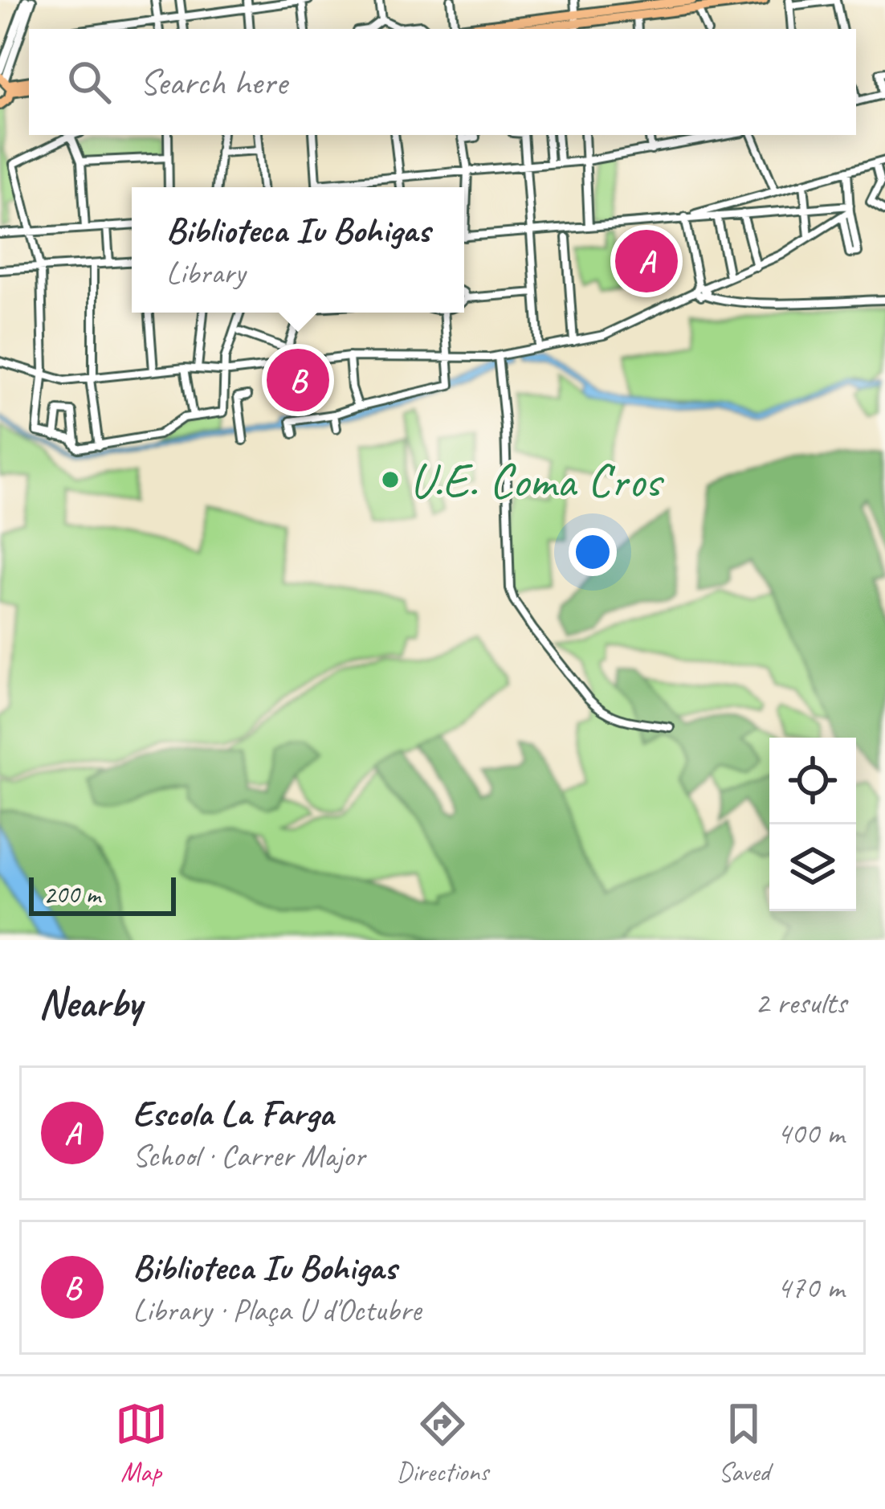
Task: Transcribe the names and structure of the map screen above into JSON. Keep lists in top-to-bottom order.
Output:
{
  "places": ["U.E. Coma Cros"],
  "scale_bar": "200 m",
  "page": {
    "search": "Search here",
    "popup": ["Biblioteca Iu Bohigas", "Library"],
    "pins": ["A", "B"],
    "scale": "200 m",
    "heading": ["Nearby", "2 results"],
    "list": [
      {
        "mark": "A",
        "name": "Escola La Farga",
        "note": "School · Carrer Major",
        "value": "400 m"
      },
      {
        "mark": "B",
        "name": "Biblioteca Iu Bohigas",
        "note": "Library · Plaça U d'Octubre",
        "value": "470 m"
      }
    ],
    "nav": ["Map", "Directions", "Saved"]
  }
}
